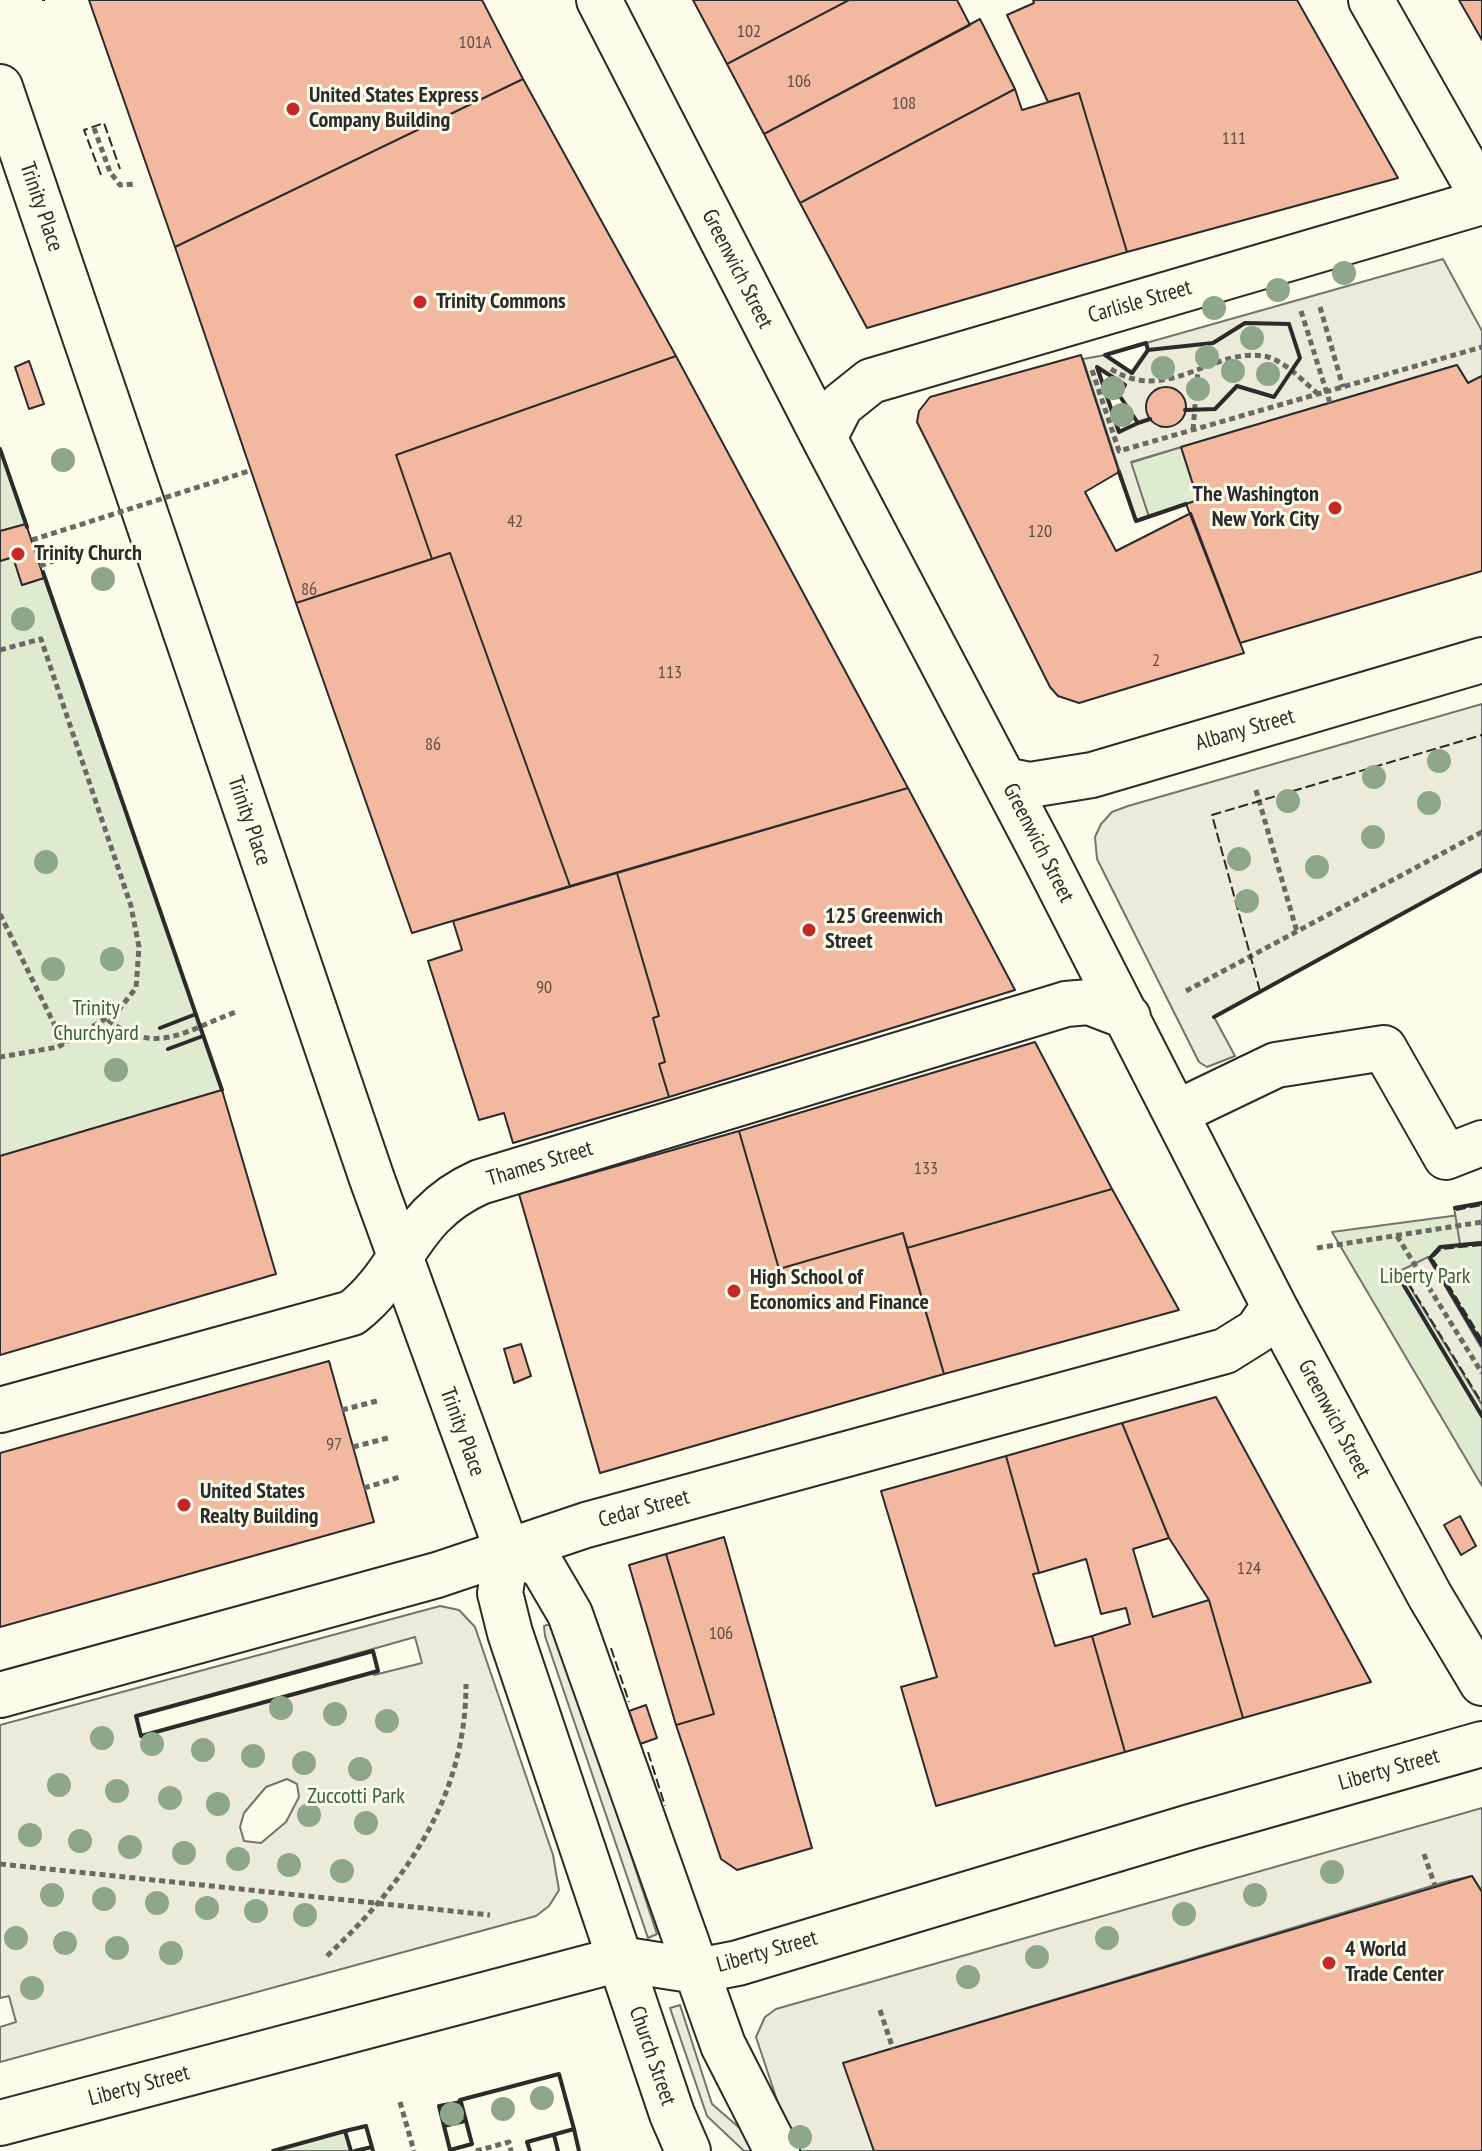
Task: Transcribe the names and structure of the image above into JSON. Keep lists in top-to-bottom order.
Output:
{
  "streets": {
    "street": [
      "Trinity Place",
      "Greenwich Street",
      "Carlisle Street",
      "Albany Street",
      "Thames Street",
      "Cedar Street",
      "Liberty Street",
      "Church Street"
    ]
  },
  "crossings": [
    ["Trinity Place", "Thames Street"],
    ["Trinity Place", "Cedar Street"],
    ["Trinity Place", "Liberty Street"],
    ["Trinity Place", "Church Street"],
    ["Greenwich Street", "Carlisle Street"],
    ["Greenwich Street", "Albany Street"],
    ["Greenwich Street", "Thames Street"],
    ["Greenwich Street", "Cedar Street"],
    ["Liberty Street", "Church Street"]
  ],
  "parks": ["Trinity Churchyard", "Liberty Park", "Zuccotti Park"],
  "places": [
    "United States Express Company Building",
    "Trinity Commons",
    "The Washington New York City",
    "Trinity Church",
    "125 Greenwich Street",
    "High School of Economics and Finance",
    "United States Realty Building",
    "4 World Trade Center"
  ],
  "house_numbers": [
    "102",
    "101A",
    "106",
    "108",
    "111",
    "42",
    "120",
    "86",
    "2",
    "113",
    "86",
    "90",
    "133",
    "97",
    "124",
    "106"
  ]
}
